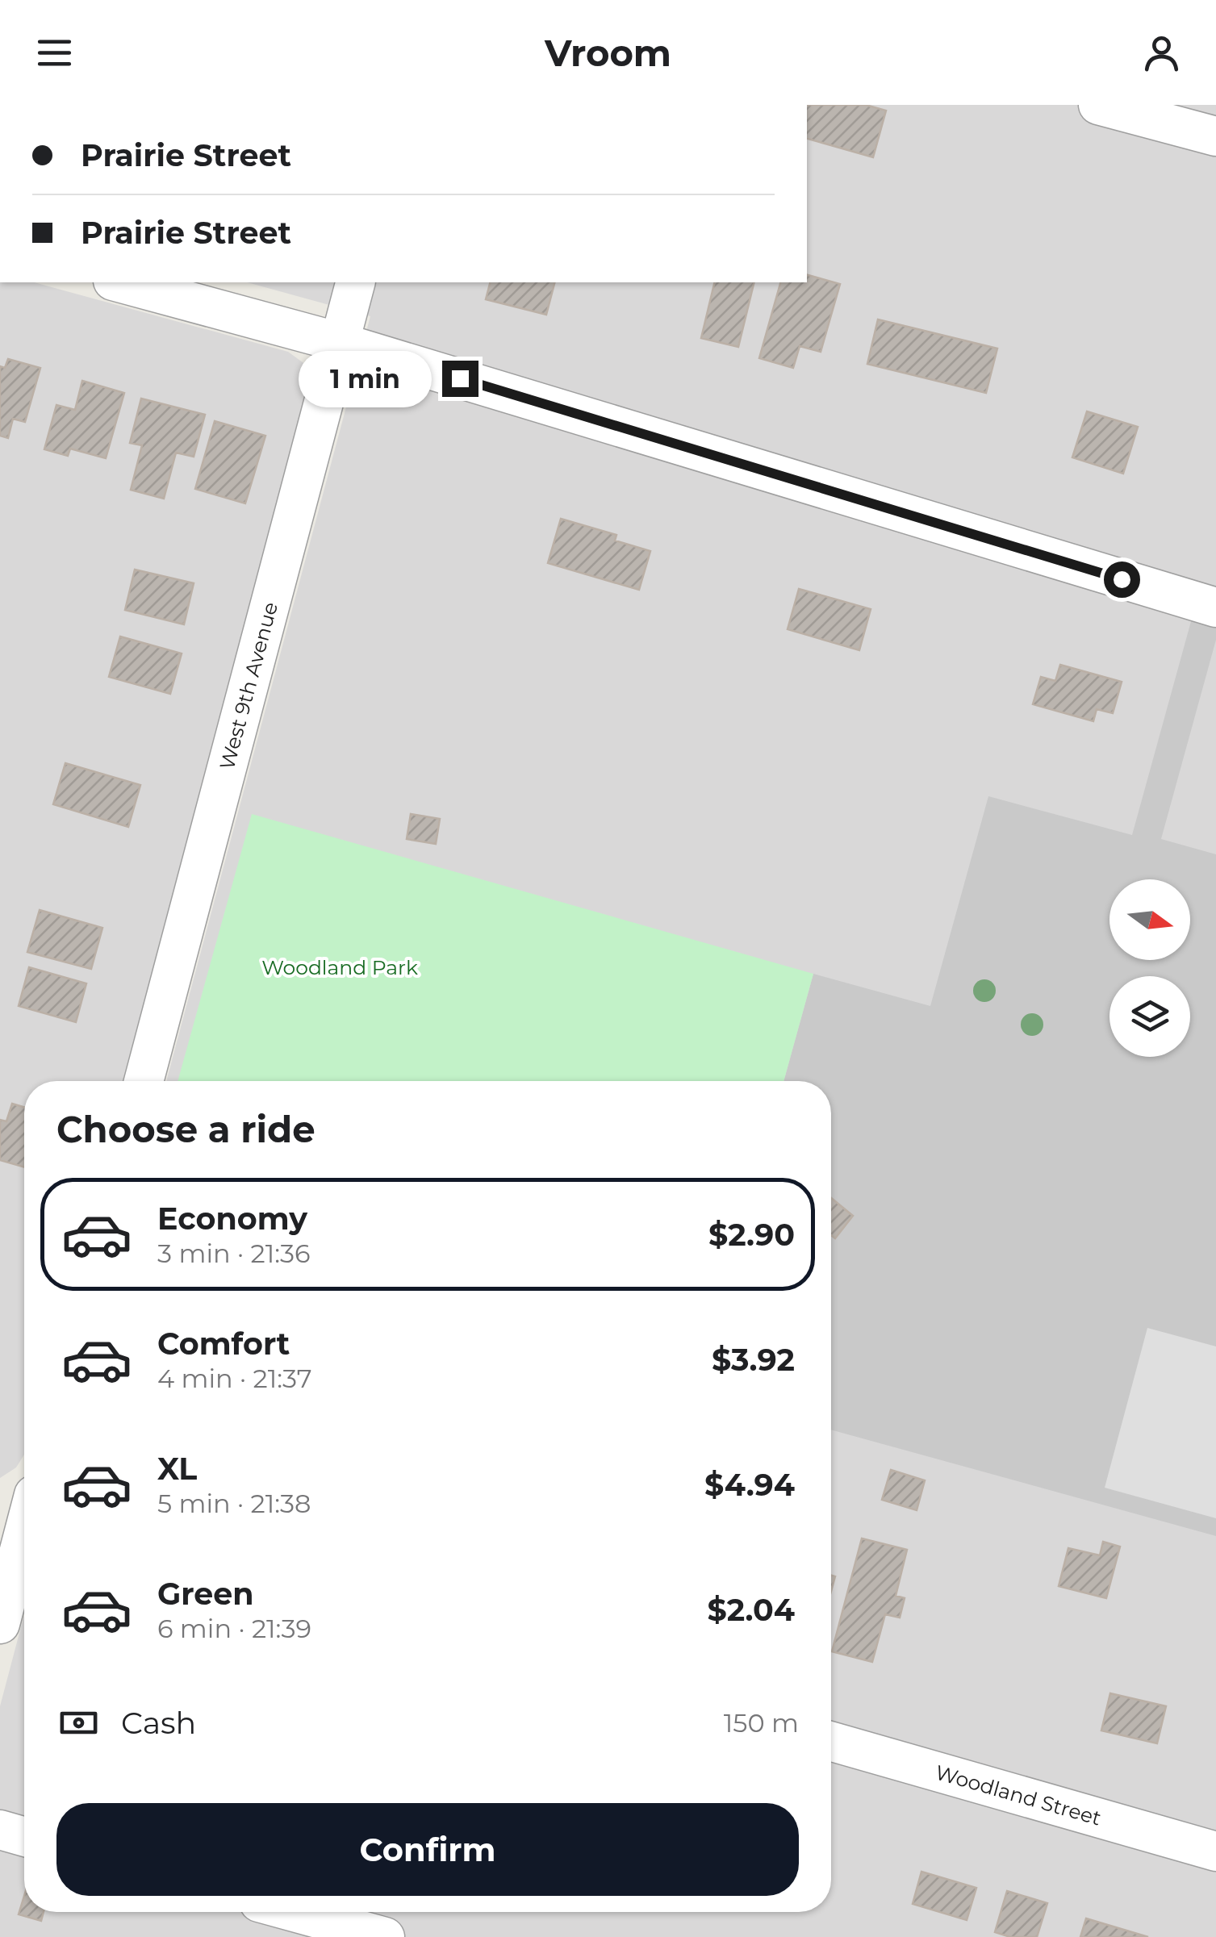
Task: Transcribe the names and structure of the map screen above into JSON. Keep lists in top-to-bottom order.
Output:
{
  "streets": {
    "street": ["West 9th Avenue", "Woodland Street"]
  },
  "parks": ["Woodland Park"],
  "north": "right",
  "page": {
    "header": "Vroom",
    "banner": ["Prairie Street", "Prairie Street"],
    "bubble": "1 min",
    "heading": "Choose a ride",
    "list": [
      {
        "name": "Economy",
        "note": "3 min · 21:36",
        "value": "$2.90"
      },
      {
        "name": "Comfort",
        "note": "4 min · 21:37",
        "value": "$3.92"
      },
      {
        "name": "XL",
        "note": "5 min · 21:38",
        "value": "$4.94"
      },
      {
        "name": "Green",
        "note": "6 min · 21:39",
        "value": "$2.04"
      }
    ],
    "pay": ["Cash", "150 m"],
    "buttons": "Confirm"
  }
}
